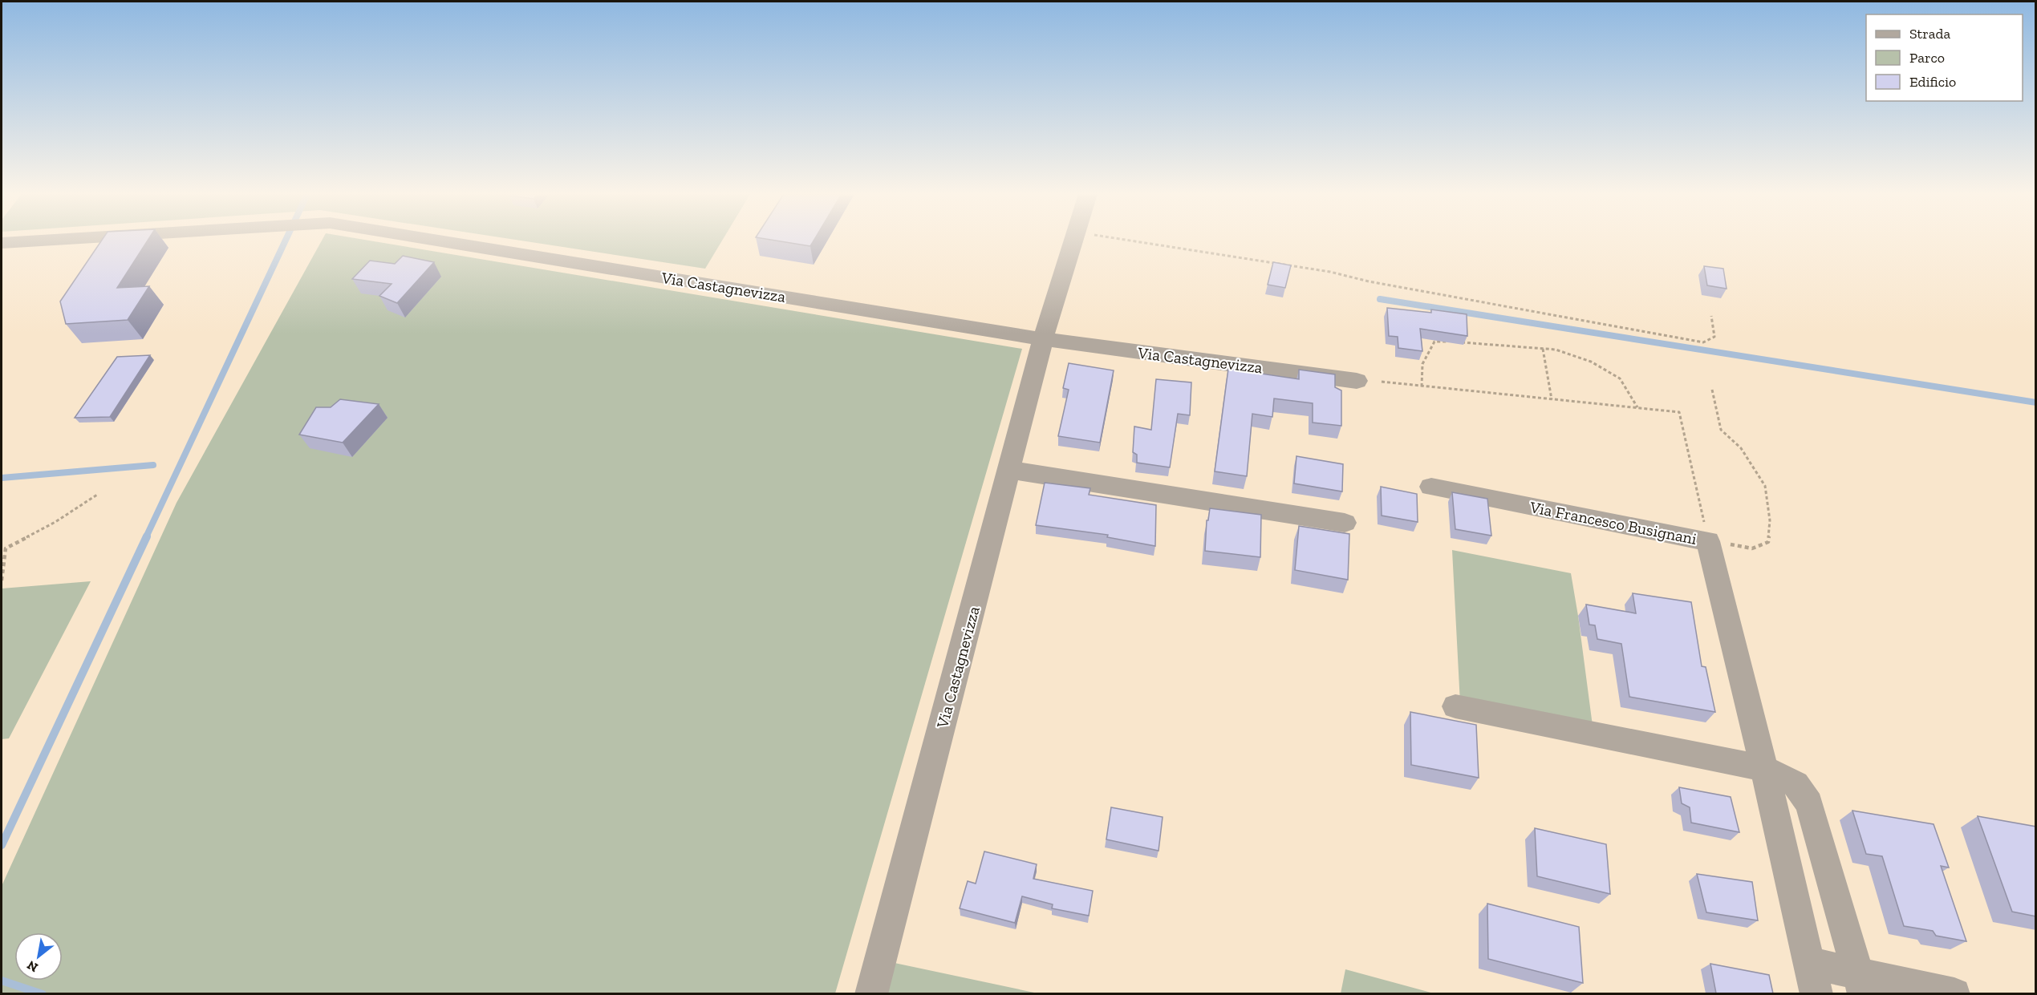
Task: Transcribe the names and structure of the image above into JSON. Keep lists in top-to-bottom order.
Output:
{
  "streets": {
    "street": ["Via Castagnevizza", "Via Francesco Busignani"]
  },
  "legend": ["Strada", "Parco", "Edificio"],
  "north": "bottom left"
}
